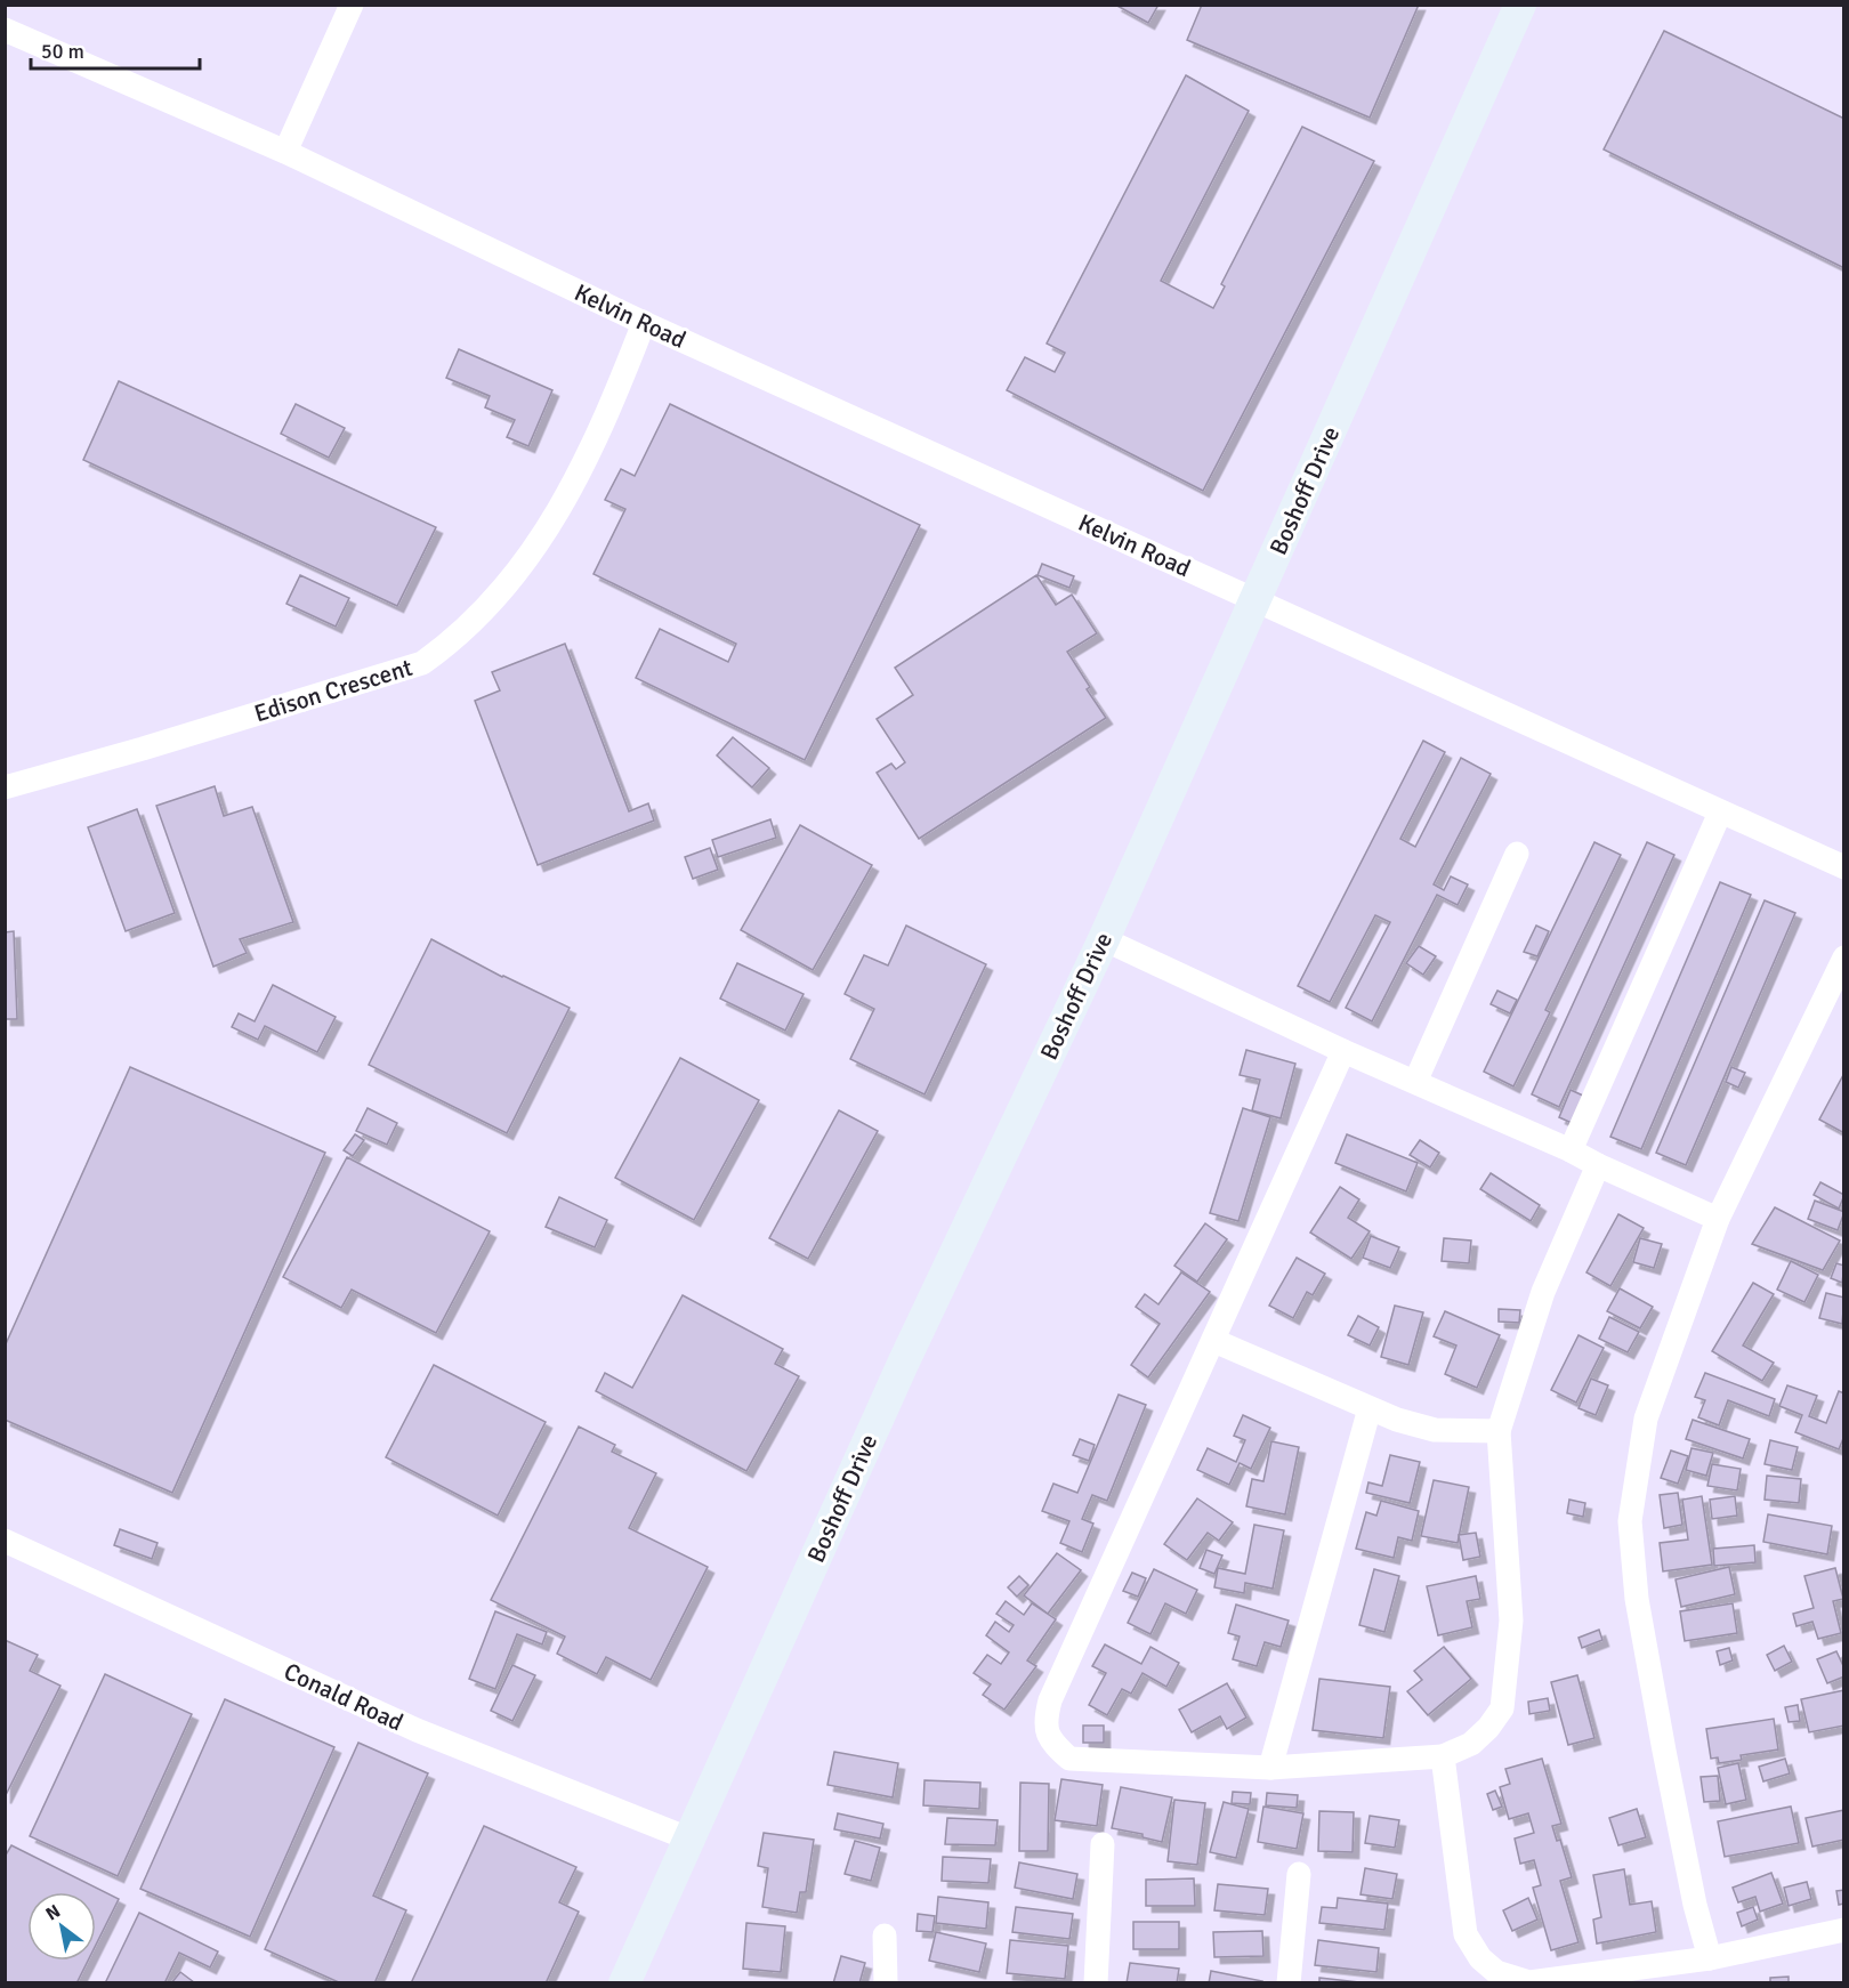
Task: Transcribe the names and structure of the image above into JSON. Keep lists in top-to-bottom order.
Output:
{
  "streets": {
    "main road": ["Boshoff Drive"],
    "street": ["Kelvin Road", "Edison Crescent", "Conald Road"]
  },
  "crossings": [
    ["Kelvin Road", "Boshoff Drive"],
    ["Kelvin Road", "Edison Crescent"],
    ["Boshoff Drive", "Conald Road"]
  ],
  "scale_bar": "50 m",
  "north": "top left"
}
